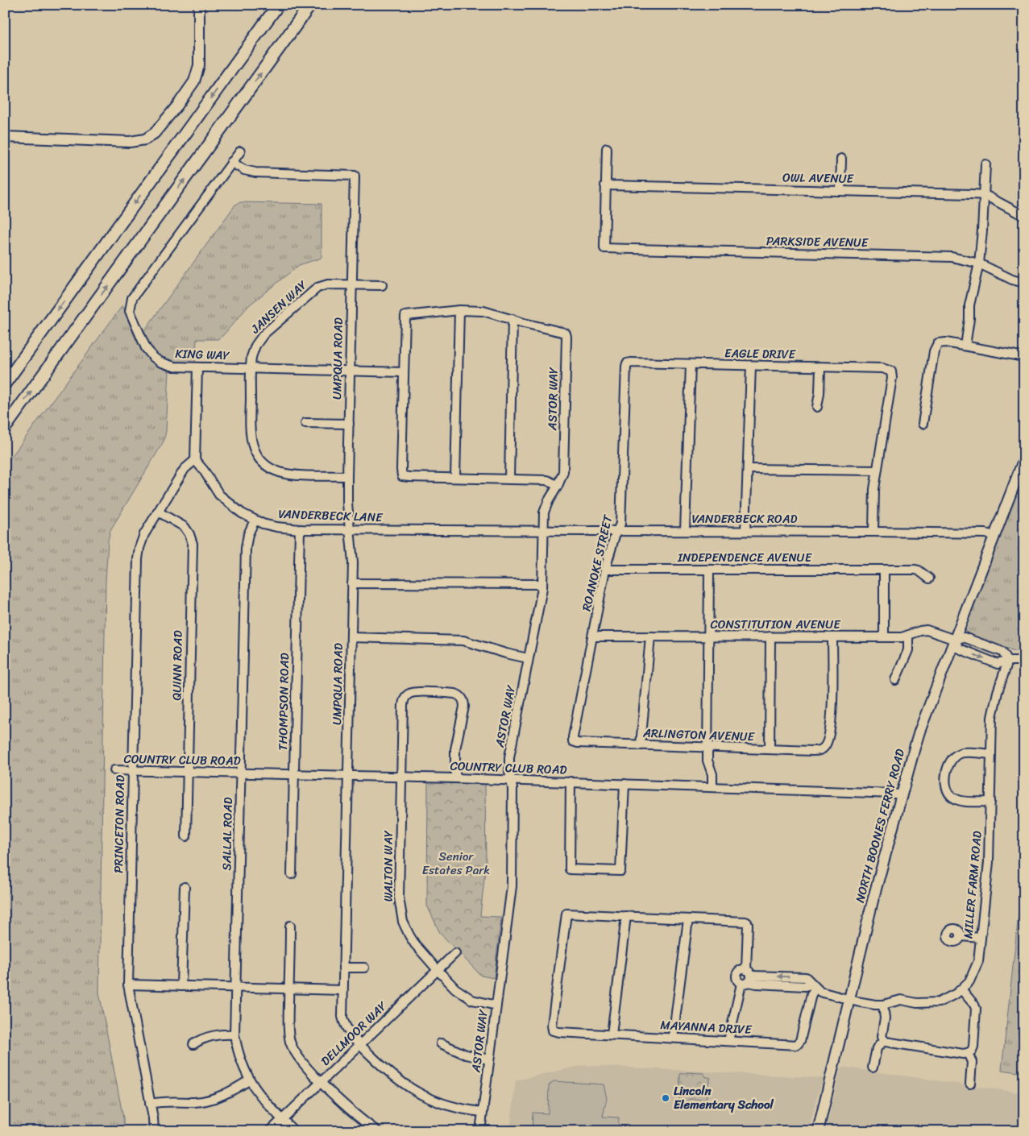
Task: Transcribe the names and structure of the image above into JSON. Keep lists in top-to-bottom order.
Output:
{
  "streets": {
    "main road": ["NORTH BOONES FERRY ROAD"],
    "street": [
      "OWL AVENUE",
      "PARKSIDE AVENUE",
      "JANSEN WAY",
      "EAGLE DRIVE",
      "KING WAY",
      "UMPQUA ROAD",
      "ASTOR WAY",
      "VANDERBECK LANE",
      "VANDERBECK ROAD",
      "INDEPENDENCE AVENUE",
      "ROANOKE STREET",
      "CONSTITUTION AVENUE",
      "QUINN ROAD",
      "THOMPSON ROAD",
      "ARLINGTON AVENUE",
      "COUNTRY CLUB ROAD",
      "PRINCETON ROAD",
      "SALLAL ROAD",
      "WALTON WAY",
      "MILLER FARM ROAD",
      "MAYANNA DRIVE",
      "DELLMOOR WAY"
    ]
  },
  "crossings": [
    ["OWL AVENUE", "PARKSIDE AVENUE"],
    ["JANSEN WAY", "KING WAY"],
    ["JANSEN WAY", "UMPQUA ROAD"],
    ["EAGLE DRIVE", "ROANOKE STREET"],
    ["KING WAY", "UMPQUA ROAD"],
    ["UMPQUA ROAD", "ASTOR WAY"],
    ["UMPQUA ROAD", "VANDERBECK LANE"],
    ["UMPQUA ROAD", "COUNTRY CLUB ROAD"],
    ["UMPQUA ROAD", "DELLMOOR WAY"],
    ["ASTOR WAY", "VANDERBECK LANE"],
    ["ASTOR WAY", "COUNTRY CLUB ROAD"],
    ["ASTOR WAY", "WALTON WAY"],
    ["VANDERBECK LANE", "VANDERBECK ROAD"],
    ["VANDERBECK LANE", "THOMPSON ROAD"],
    ["VANDERBECK LANE", "PRINCETON ROAD"],
    ["VANDERBECK LANE", "SALLAL ROAD"],
    ["VANDERBECK ROAD", "ROANOKE STREET"],
    ["VANDERBECK ROAD", "NORTH BOONES FERRY ROAD"],
    ["INDEPENDENCE AVENUE", "ROANOKE STREET"],
    ["ROANOKE STREET", "CONSTITUTION AVENUE"],
    ["ROANOKE STREET", "ARLINGTON AVENUE"],
    ["CONSTITUTION AVENUE", "ARLINGTON AVENUE"],
    ["CONSTITUTION AVENUE", "NORTH BOONES FERRY ROAD"],
    ["QUINN ROAD", "COUNTRY CLUB ROAD"],
    ["QUINN ROAD", "PRINCETON ROAD"],
    ["THOMPSON ROAD", "COUNTRY CLUB ROAD"],
    ["COUNTRY CLUB ROAD", "PRINCETON ROAD"],
    ["COUNTRY CLUB ROAD", "NORTH BOONES FERRY ROAD"],
    ["COUNTRY CLUB ROAD", "SALLAL ROAD"],
    ["COUNTRY CLUB ROAD", "WALTON WAY"],
    ["NORTH BOONES FERRY ROAD", "MILLER FARM ROAD"],
    ["SALLAL ROAD", "DELLMOOR WAY"],
    ["WALTON WAY", "DELLMOOR WAY"],
    ["MILLER FARM ROAD", "MAYANNA DRIVE"]
  ],
  "parks": ["Senior Estates Park"],
  "places": ["Lincoln Elementary School"]
}
